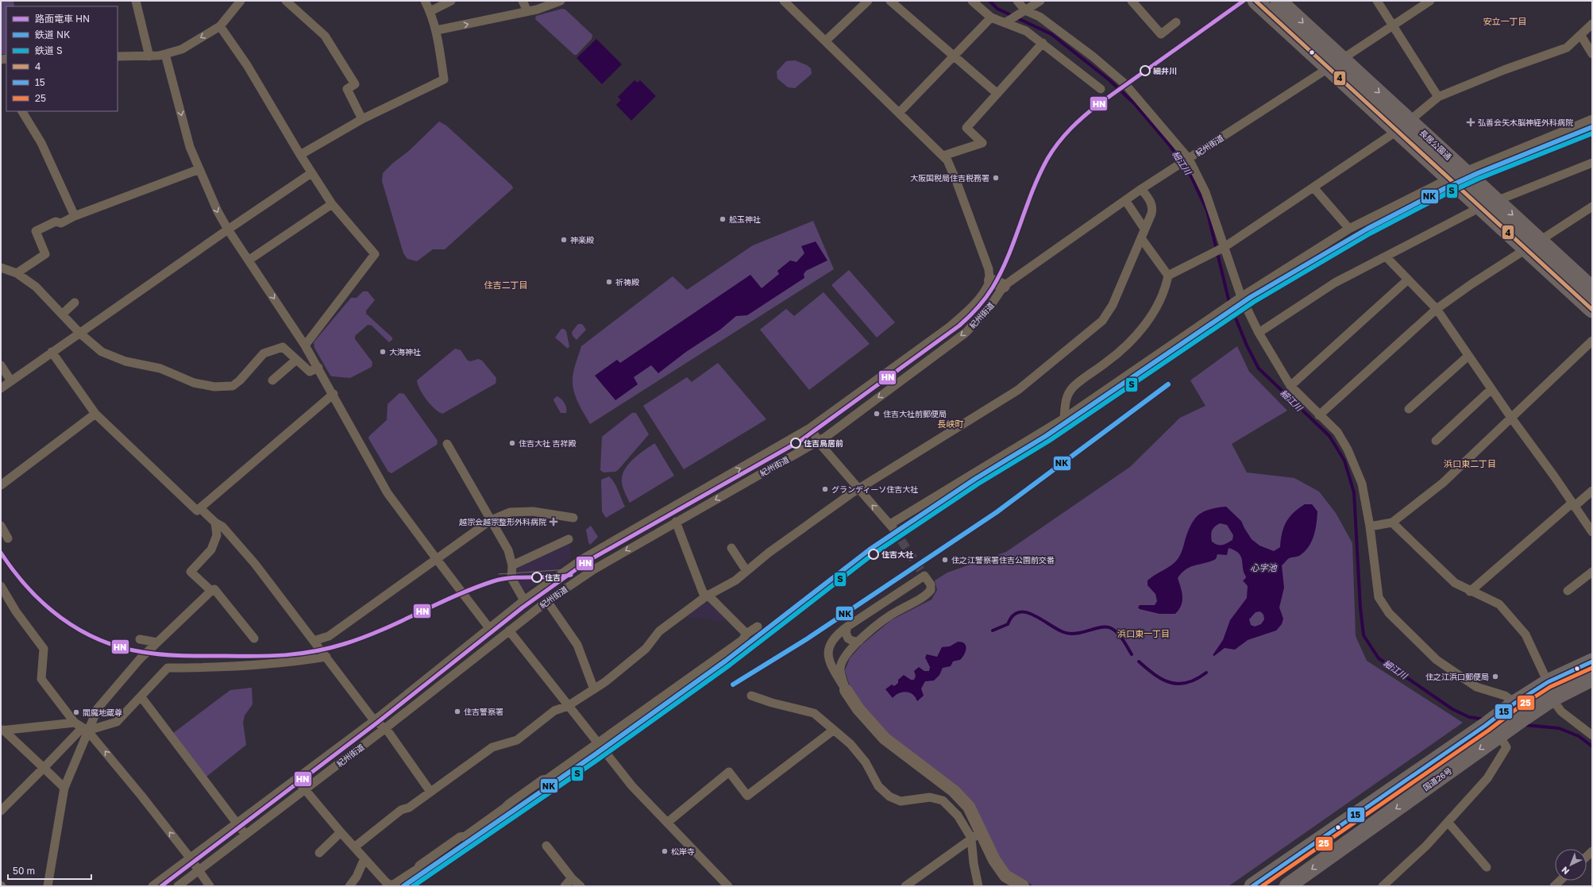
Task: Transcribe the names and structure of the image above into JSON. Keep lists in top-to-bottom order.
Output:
{
  "streets": {
    "highway": ["長居公園通", "国道26号"],
    "street": ["紀州街道"]
  },
  "crossings": [
    ["長居公園通", "紀州街道"]
  ],
  "districts": [
    "安立一丁目",
    "住吉二丁目",
    "長峡町",
    "浜口東二丁目",
    "浜口東一丁目"
  ],
  "water": ["細江川", "心字池"],
  "places": {
    "other": [
      "細井川",
      "大阪国税局住吉税務署",
      "舩玉神社",
      "神楽殿",
      "祈祷殿",
      "大海神社",
      "住吉大社前郵便局",
      "住吉大社 吉祥殿",
      "住吉鳥居前",
      "グランディーソ住吉大社",
      "住吉大社",
      "住之江警察署住吉公園前交番",
      "住吉",
      "住之江浜口郵便局",
      "住吉警察署",
      "閻魔地蔵尊",
      "松岸寺"
    ],
    "health": ["弘善会矢木脳神経外科病院", "越宗会越宗整形外科病院"]
  },
  "lines": [
    "tram line HN",
    "transit line 4",
    "rail line NK",
    "rail line S",
    "transit line 15",
    "transit line 25"
  ],
  "legend": [
    "路面電車 HN",
    "鉄道 NK",
    "鉄道 S",
    "4",
    "15",
    "25"
  ],
  "scale_bar": "50 m",
  "north": "bottom left"
}
